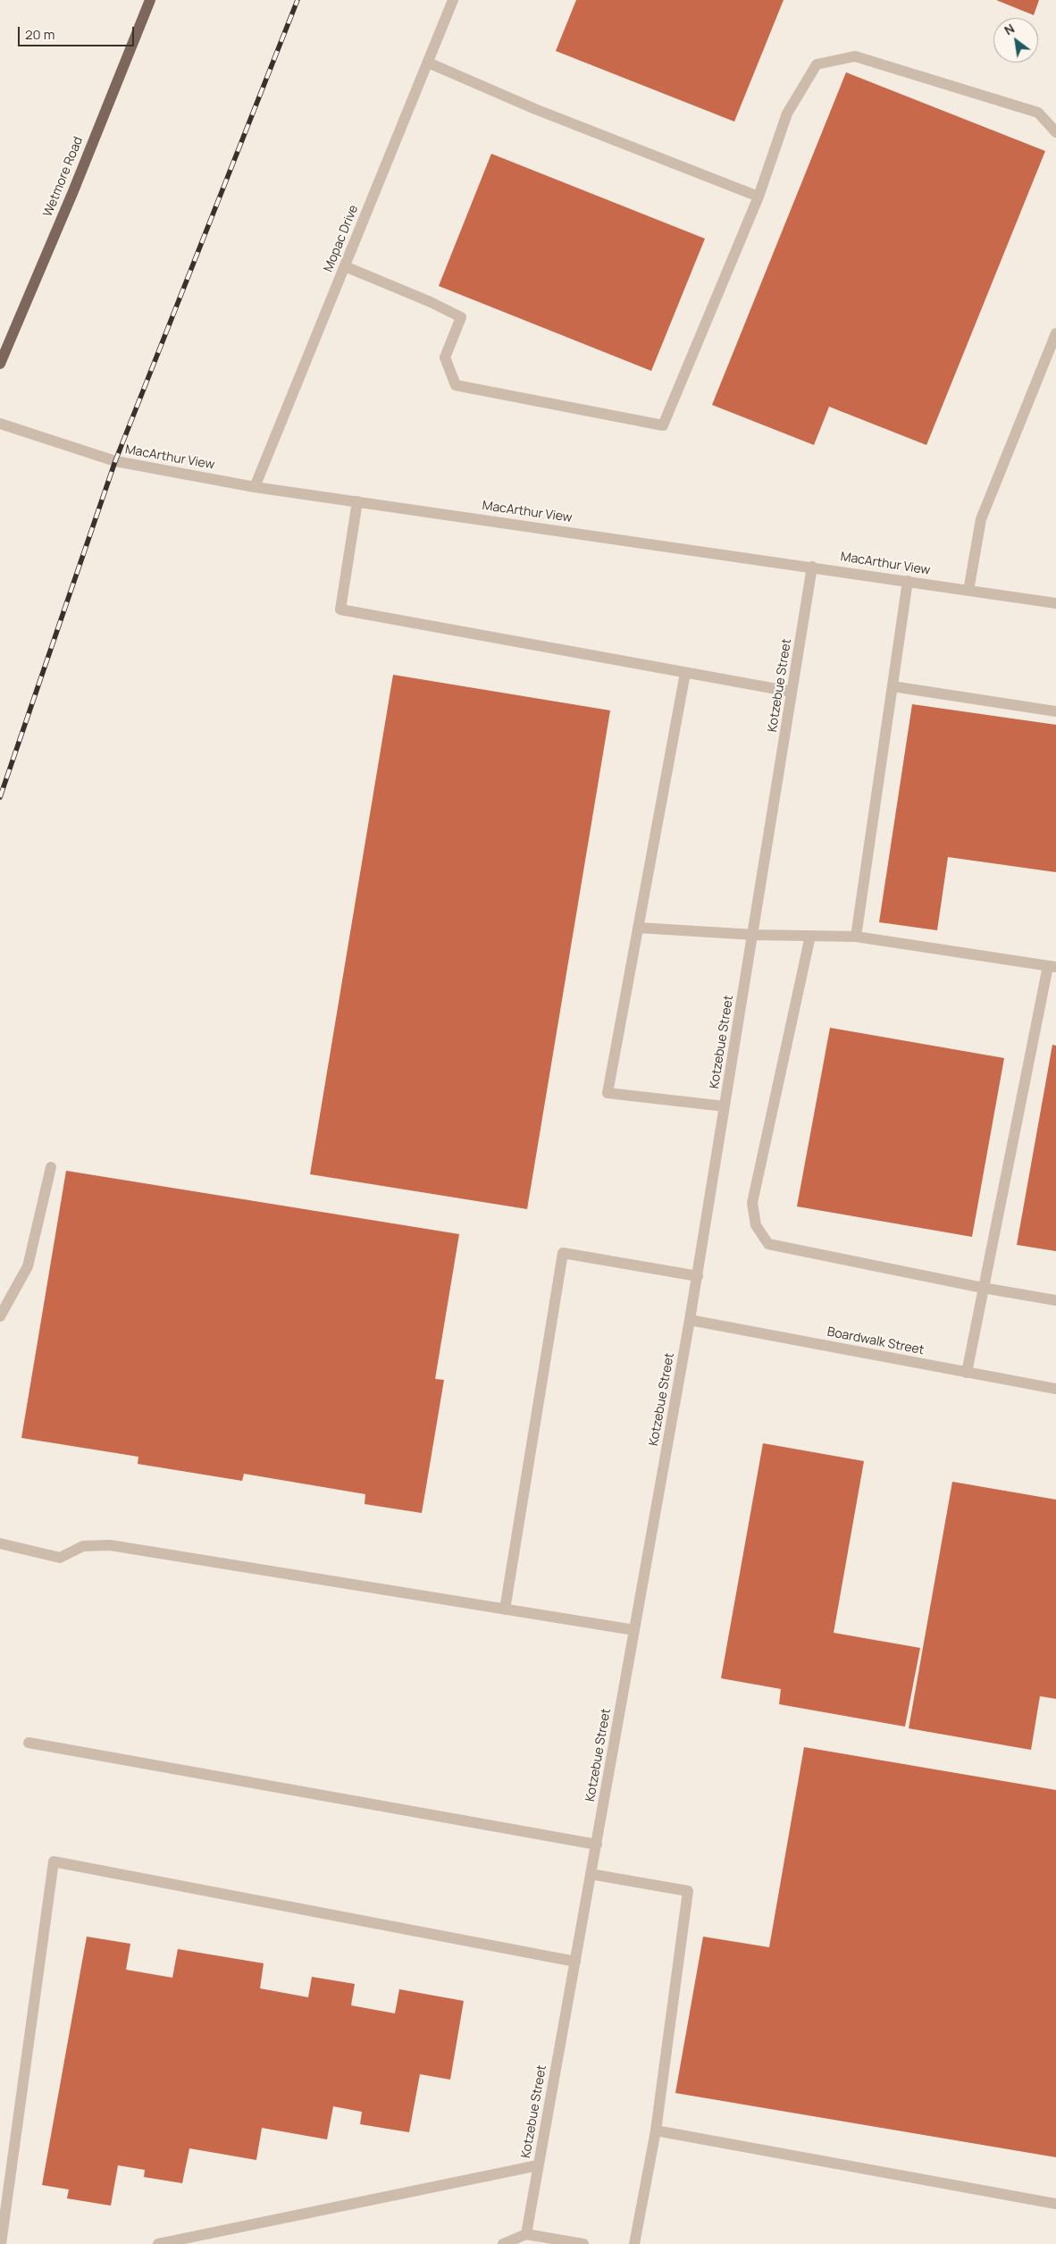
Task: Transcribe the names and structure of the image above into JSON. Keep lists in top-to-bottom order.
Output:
{
  "streets": {
    "main road": ["Wetmore Road"],
    "street": [
      "Mopac Drive",
      "MacArthur View",
      "Kotzebue Street",
      "Boardwalk Street"
    ]
  },
  "crossings": [
    ["Mopac Drive", "MacArthur View"],
    ["MacArthur View", "Kotzebue Street"],
    ["Kotzebue Street", "Boardwalk Street"]
  ],
  "scale_bar": "20 m",
  "north": "top left"
}
